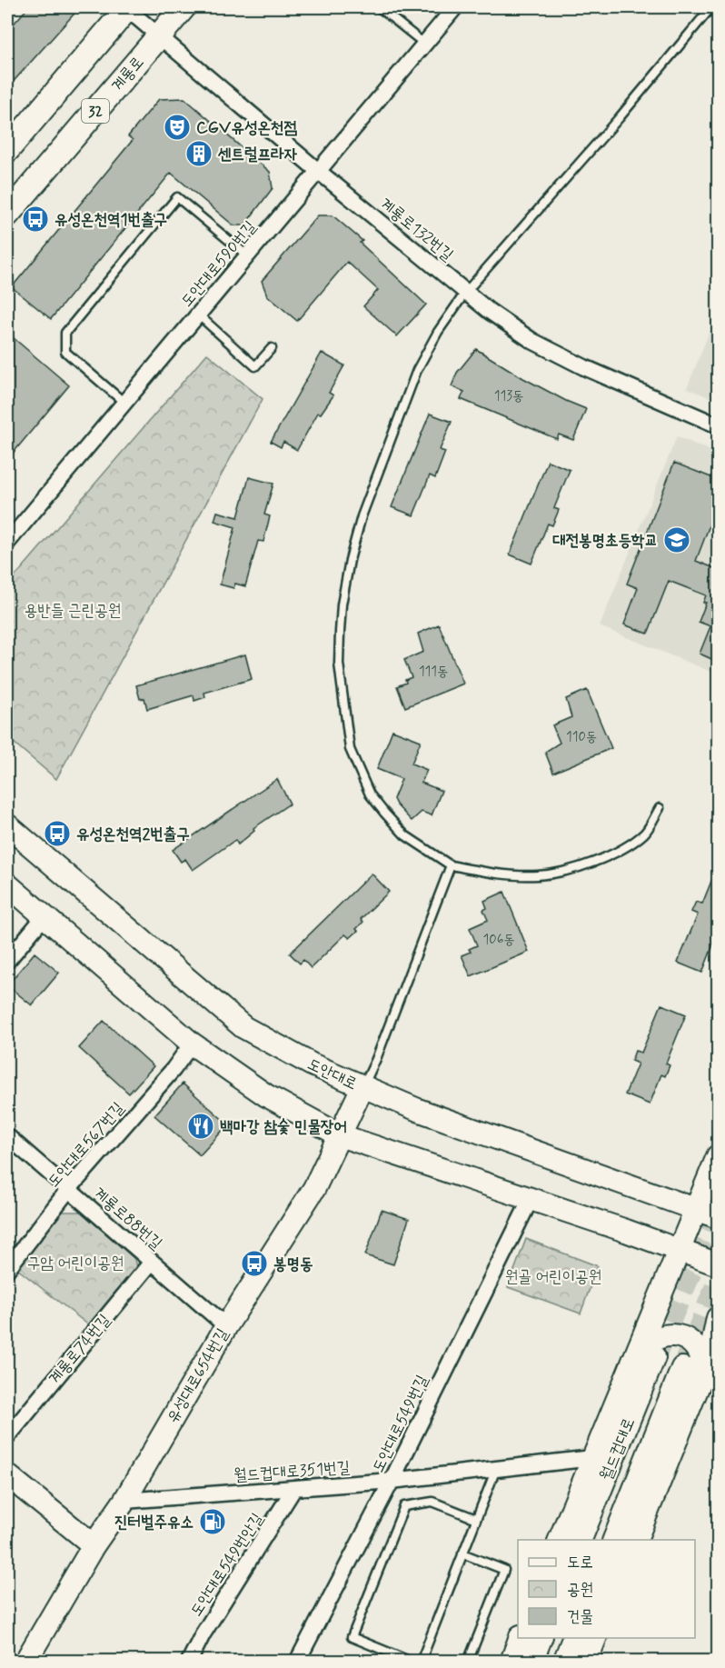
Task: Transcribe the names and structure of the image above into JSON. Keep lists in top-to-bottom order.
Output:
{
  "streets": {
    "main road": ["계룡로", "32"],
    "street": [
      "계룡로132번길",
      "도안대로590번길",
      "도안대로",
      "도안대로567번길",
      "계룡로88번길",
      "계룡로74번길",
      "유성대로654번길",
      "도안대로549번길",
      "월드컵대로",
      "월드컵대로351번길",
      "도안대로549번안길"
    ]
  },
  "crossings": [
    ["계룡로", "계룡로132번길"],
    ["32", "계룡로132번길"],
    ["계룡로132번길", "도안대로590번길"],
    ["도안대로", "유성대로654번길"],
    ["도안대로567번길", "계룡로88번길"],
    ["계룡로88번길", "계룡로74번길"],
    ["계룡로88번길", "유성대로654번길"],
    ["유성대로654번길", "월드컵대로351번길"],
    ["도안대로549번길", "월드컵대로351번길"],
    ["월드컵대로351번길", "도안대로549번안길"]
  ],
  "parks": ["용반들 근린공원", "구암 어린이공원", "원골 어린이공원"],
  "places": {
    "theatre": ["CGV유성온천점"],
    "building": ["센트럴프라자"],
    "bus stop": ["유성온천역1번출구", "유성온천역2번출구", "봉명동"],
    "school or university": ["대전봉명초등학교"],
    "restaurant": ["백마강 참숯 민물장어"],
    "fuel station": ["진터벌주유소"]
  },
  "house_numbers": [
    "113동",
    "111동",
    "110동",
    "106동"
  ],
  "legend": ["도로", "공원", "건물"]
}
